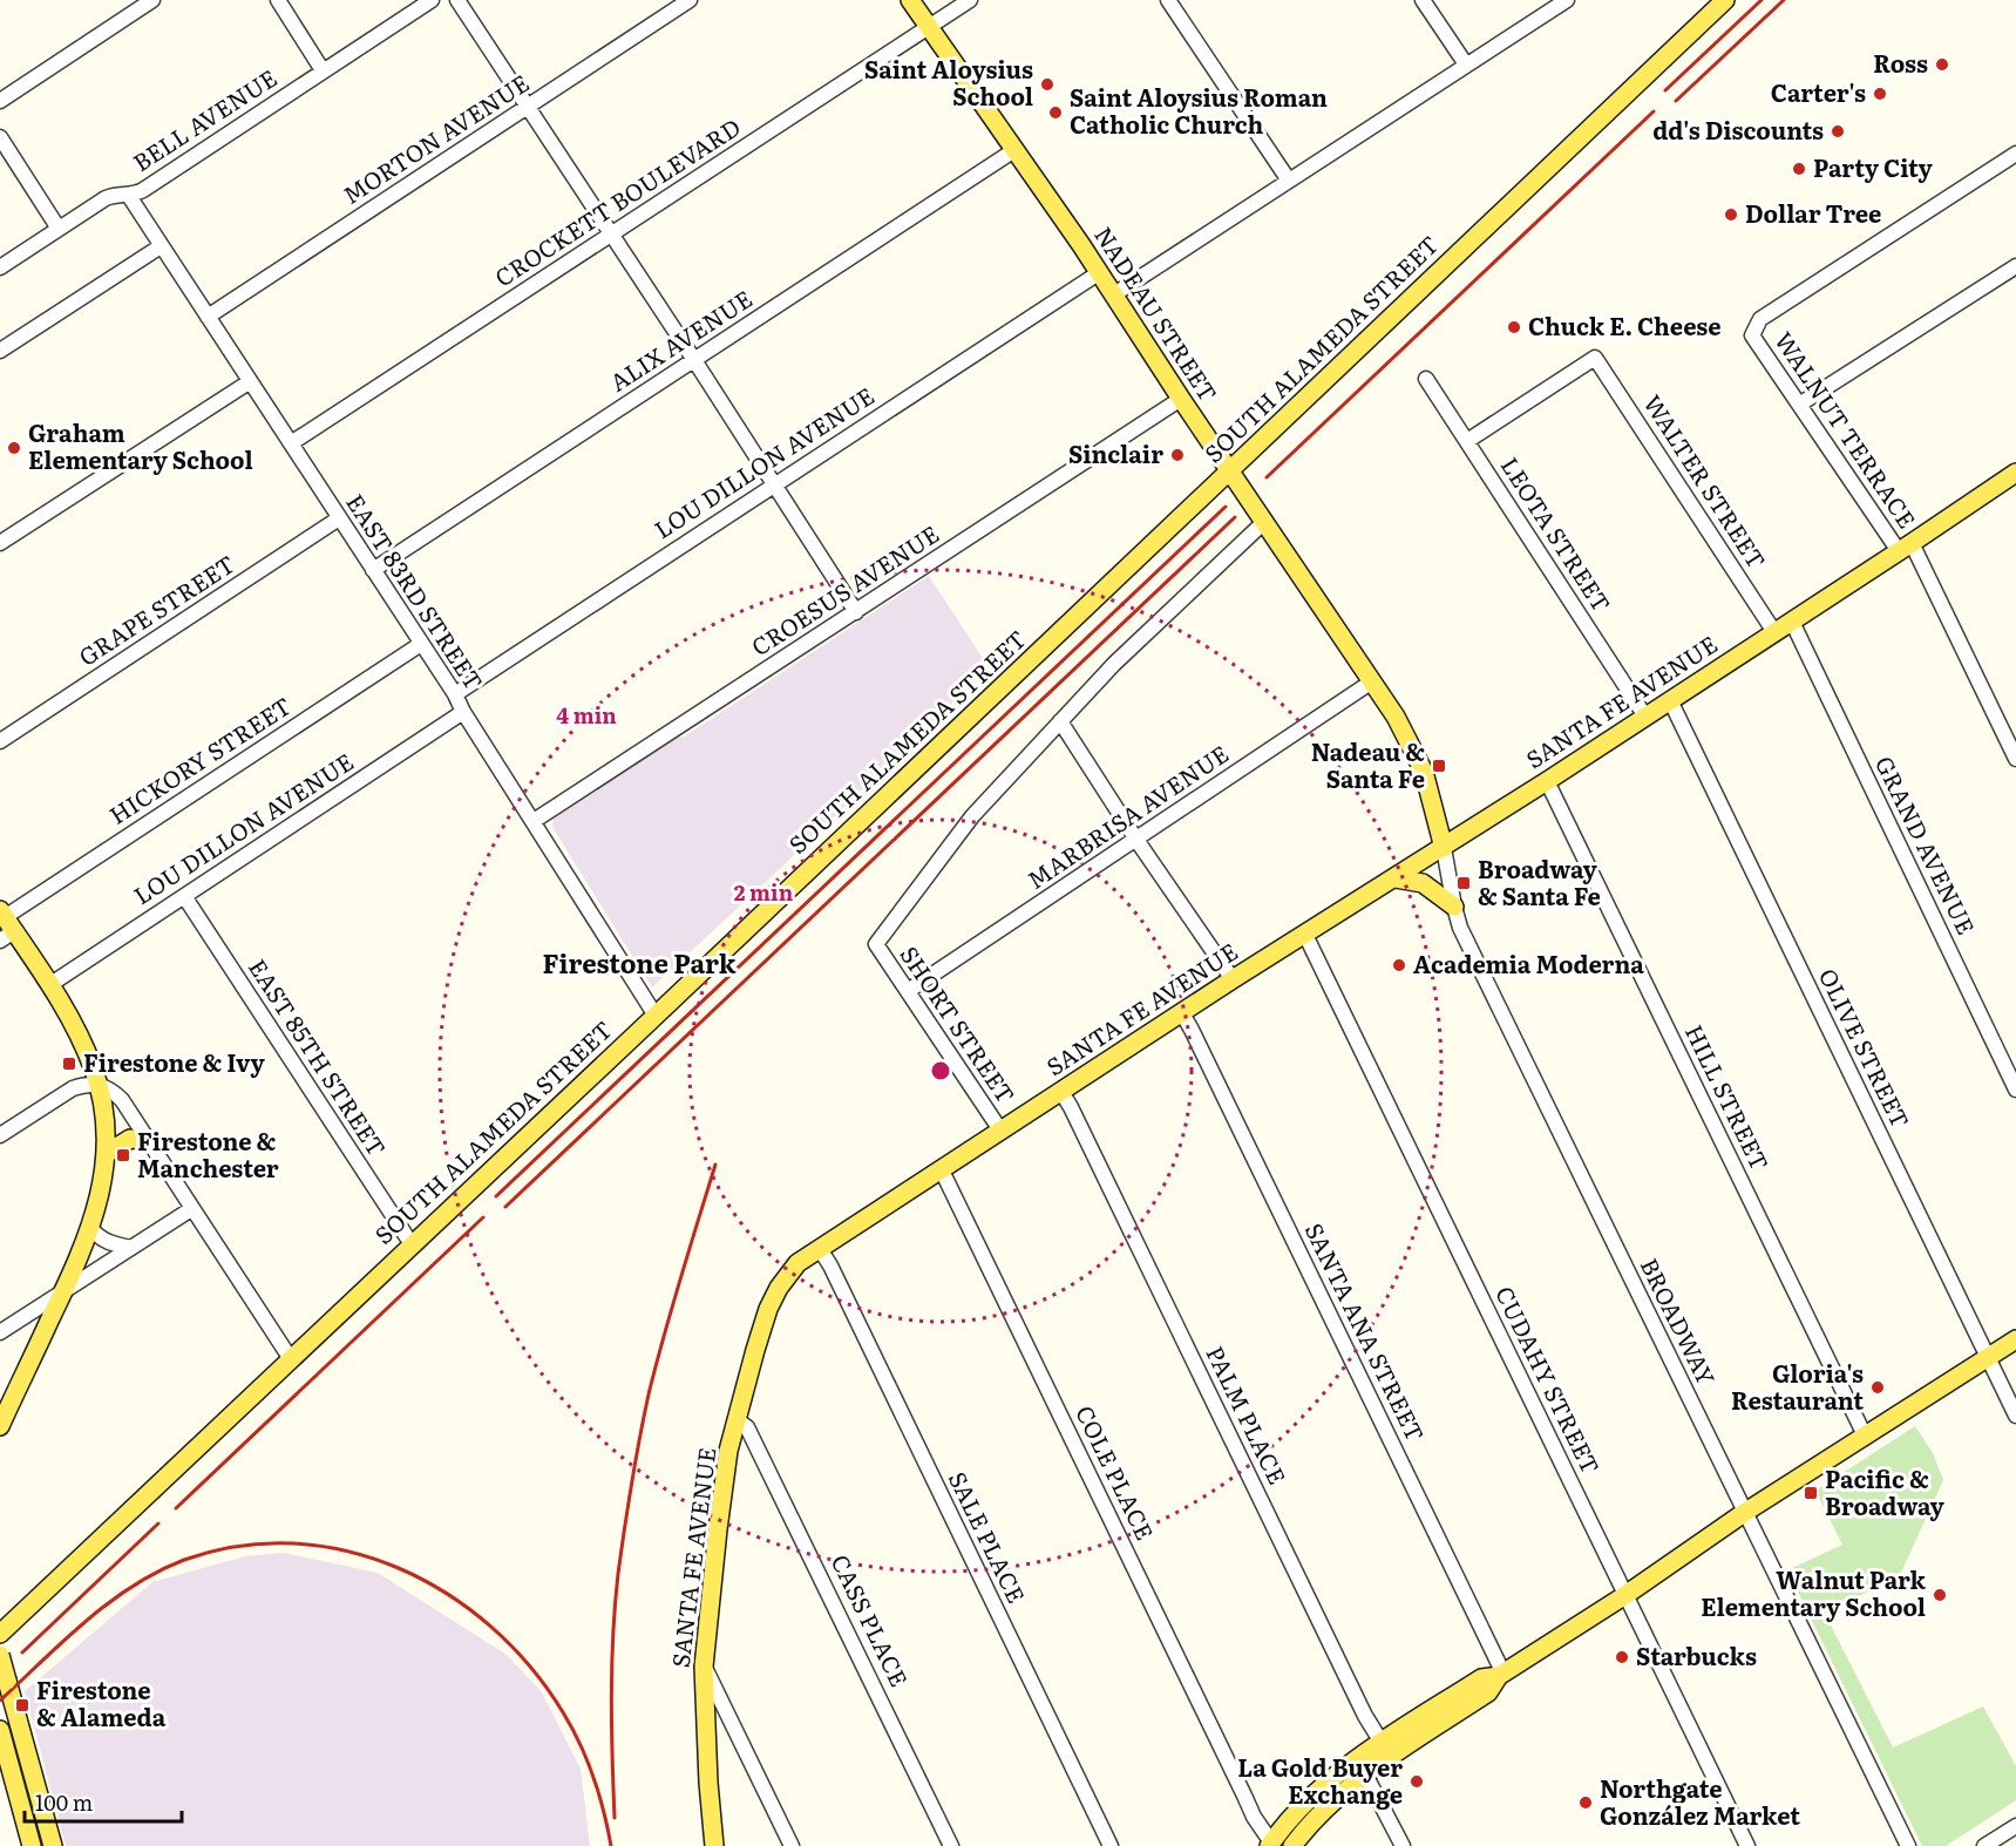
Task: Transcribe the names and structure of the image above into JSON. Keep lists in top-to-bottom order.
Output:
{
  "streets": {
    "main road": ["NADEAU STREET", "SOUTH ALAMEDA STREET", "SANTA FE AVENUE"],
    "street": [
      "BELL AVENUE",
      "MORTON AVENUE",
      "CROCKETT BOULEVARD",
      "ALIX AVENUE",
      "WALNUT TERRACE",
      "LOU DILLON AVENUE",
      "WALTER STREET",
      "LEOTA STREET",
      "CROESUS AVENUE",
      "EAST 83RD STREET",
      "GRAPE STREET",
      "HICKORY STREET",
      "MARBRISA AVENUE",
      "GRAND AVENUE",
      "SHORT STREET",
      "OLIVE STREET",
      "EAST 85TH STREET",
      "HILL STREET",
      "BROADWAY",
      "SANTA ANA STREET",
      "CUDAHY STREET",
      "PALM PLACE",
      "COLE PLACE",
      "SALE PLACE",
      "CASS PLACE"
    ]
  },
  "crossings": [
    ["BELL AVENUE", "EAST 83RD STREET"],
    ["MORTON AVENUE", "EAST 83RD STREET"],
    ["CROCKETT BOULEVARD", "NADEAU STREET"],
    ["CROCKETT BOULEVARD", "EAST 83RD STREET"],
    ["NADEAU STREET", "ALIX AVENUE"],
    ["NADEAU STREET", "SOUTH ALAMEDA STREET"],
    ["NADEAU STREET", "LOU DILLON AVENUE"],
    ["NADEAU STREET", "CROESUS AVENUE"],
    ["NADEAU STREET", "SANTA FE AVENUE"],
    ["NADEAU STREET", "MARBRISA AVENUE"],
    ["NADEAU STREET", "BROADWAY"],
    ["ALIX AVENUE", "EAST 83RD STREET"],
    ["SOUTH ALAMEDA STREET", "EAST 83RD STREET"],
    ["SOUTH ALAMEDA STREET", "EAST 85TH STREET"],
    ["WALNUT TERRACE", "SANTA FE AVENUE"],
    ["LOU DILLON AVENUE", "EAST 83RD STREET"],
    ["LOU DILLON AVENUE", "EAST 85TH STREET"],
    ["WALTER STREET", "LEOTA STREET"],
    ["WALTER STREET", "SANTA FE AVENUE"],
    ["LEOTA STREET", "SANTA FE AVENUE"],
    ["CROESUS AVENUE", "EAST 83RD STREET"],
    ["EAST 83RD STREET", "GRAPE STREET"],
    ["EAST 83RD STREET", "HICKORY STREET"],
    ["SANTA FE AVENUE", "GRAND AVENUE"],
    ["SANTA FE AVENUE", "SHORT STREET"],
    ["SANTA FE AVENUE", "OLIVE STREET"],
    ["SANTA FE AVENUE", "HILL STREET"],
    ["SANTA FE AVENUE", "BROADWAY"],
    ["SANTA FE AVENUE", "SANTA ANA STREET"],
    ["SANTA FE AVENUE", "CUDAHY STREET"],
    ["SANTA FE AVENUE", "PALM PLACE"],
    ["SANTA FE AVENUE", "COLE PLACE"],
    ["SANTA FE AVENUE", "SALE PLACE"],
    ["SANTA FE AVENUE", "CASS PLACE"],
    ["MARBRISA AVENUE", "SHORT STREET"]
  ],
  "districts": ["Firestone Park"],
  "places": {
    "other": [
      "Ross",
      "Saint Aloysius School",
      "Carter's",
      "Saint Aloysius Roman Catholic Church",
      "dd's Discounts",
      "Party City",
      "Dollar Tree",
      "Chuck E. Cheese",
      "Graham Elementary School",
      "Sinclair",
      "Academia Moderna",
      "Gloria's Restaurant",
      "Walnut Park Elementary School",
      "Starbucks",
      "La Gold Buyer Exchange",
      "Northgate González Market"
    ],
    "transit": [
      "Nadeau & Santa Fe",
      "Broadway & Santa Fe",
      "Firestone & Ivy",
      "Firestone & Manchester",
      "Pacific & Broadway",
      "Firestone & Alameda"
    ]
  },
  "scale_bar": "100 m",
  "rings": ["4 min", "2 min"]
}
